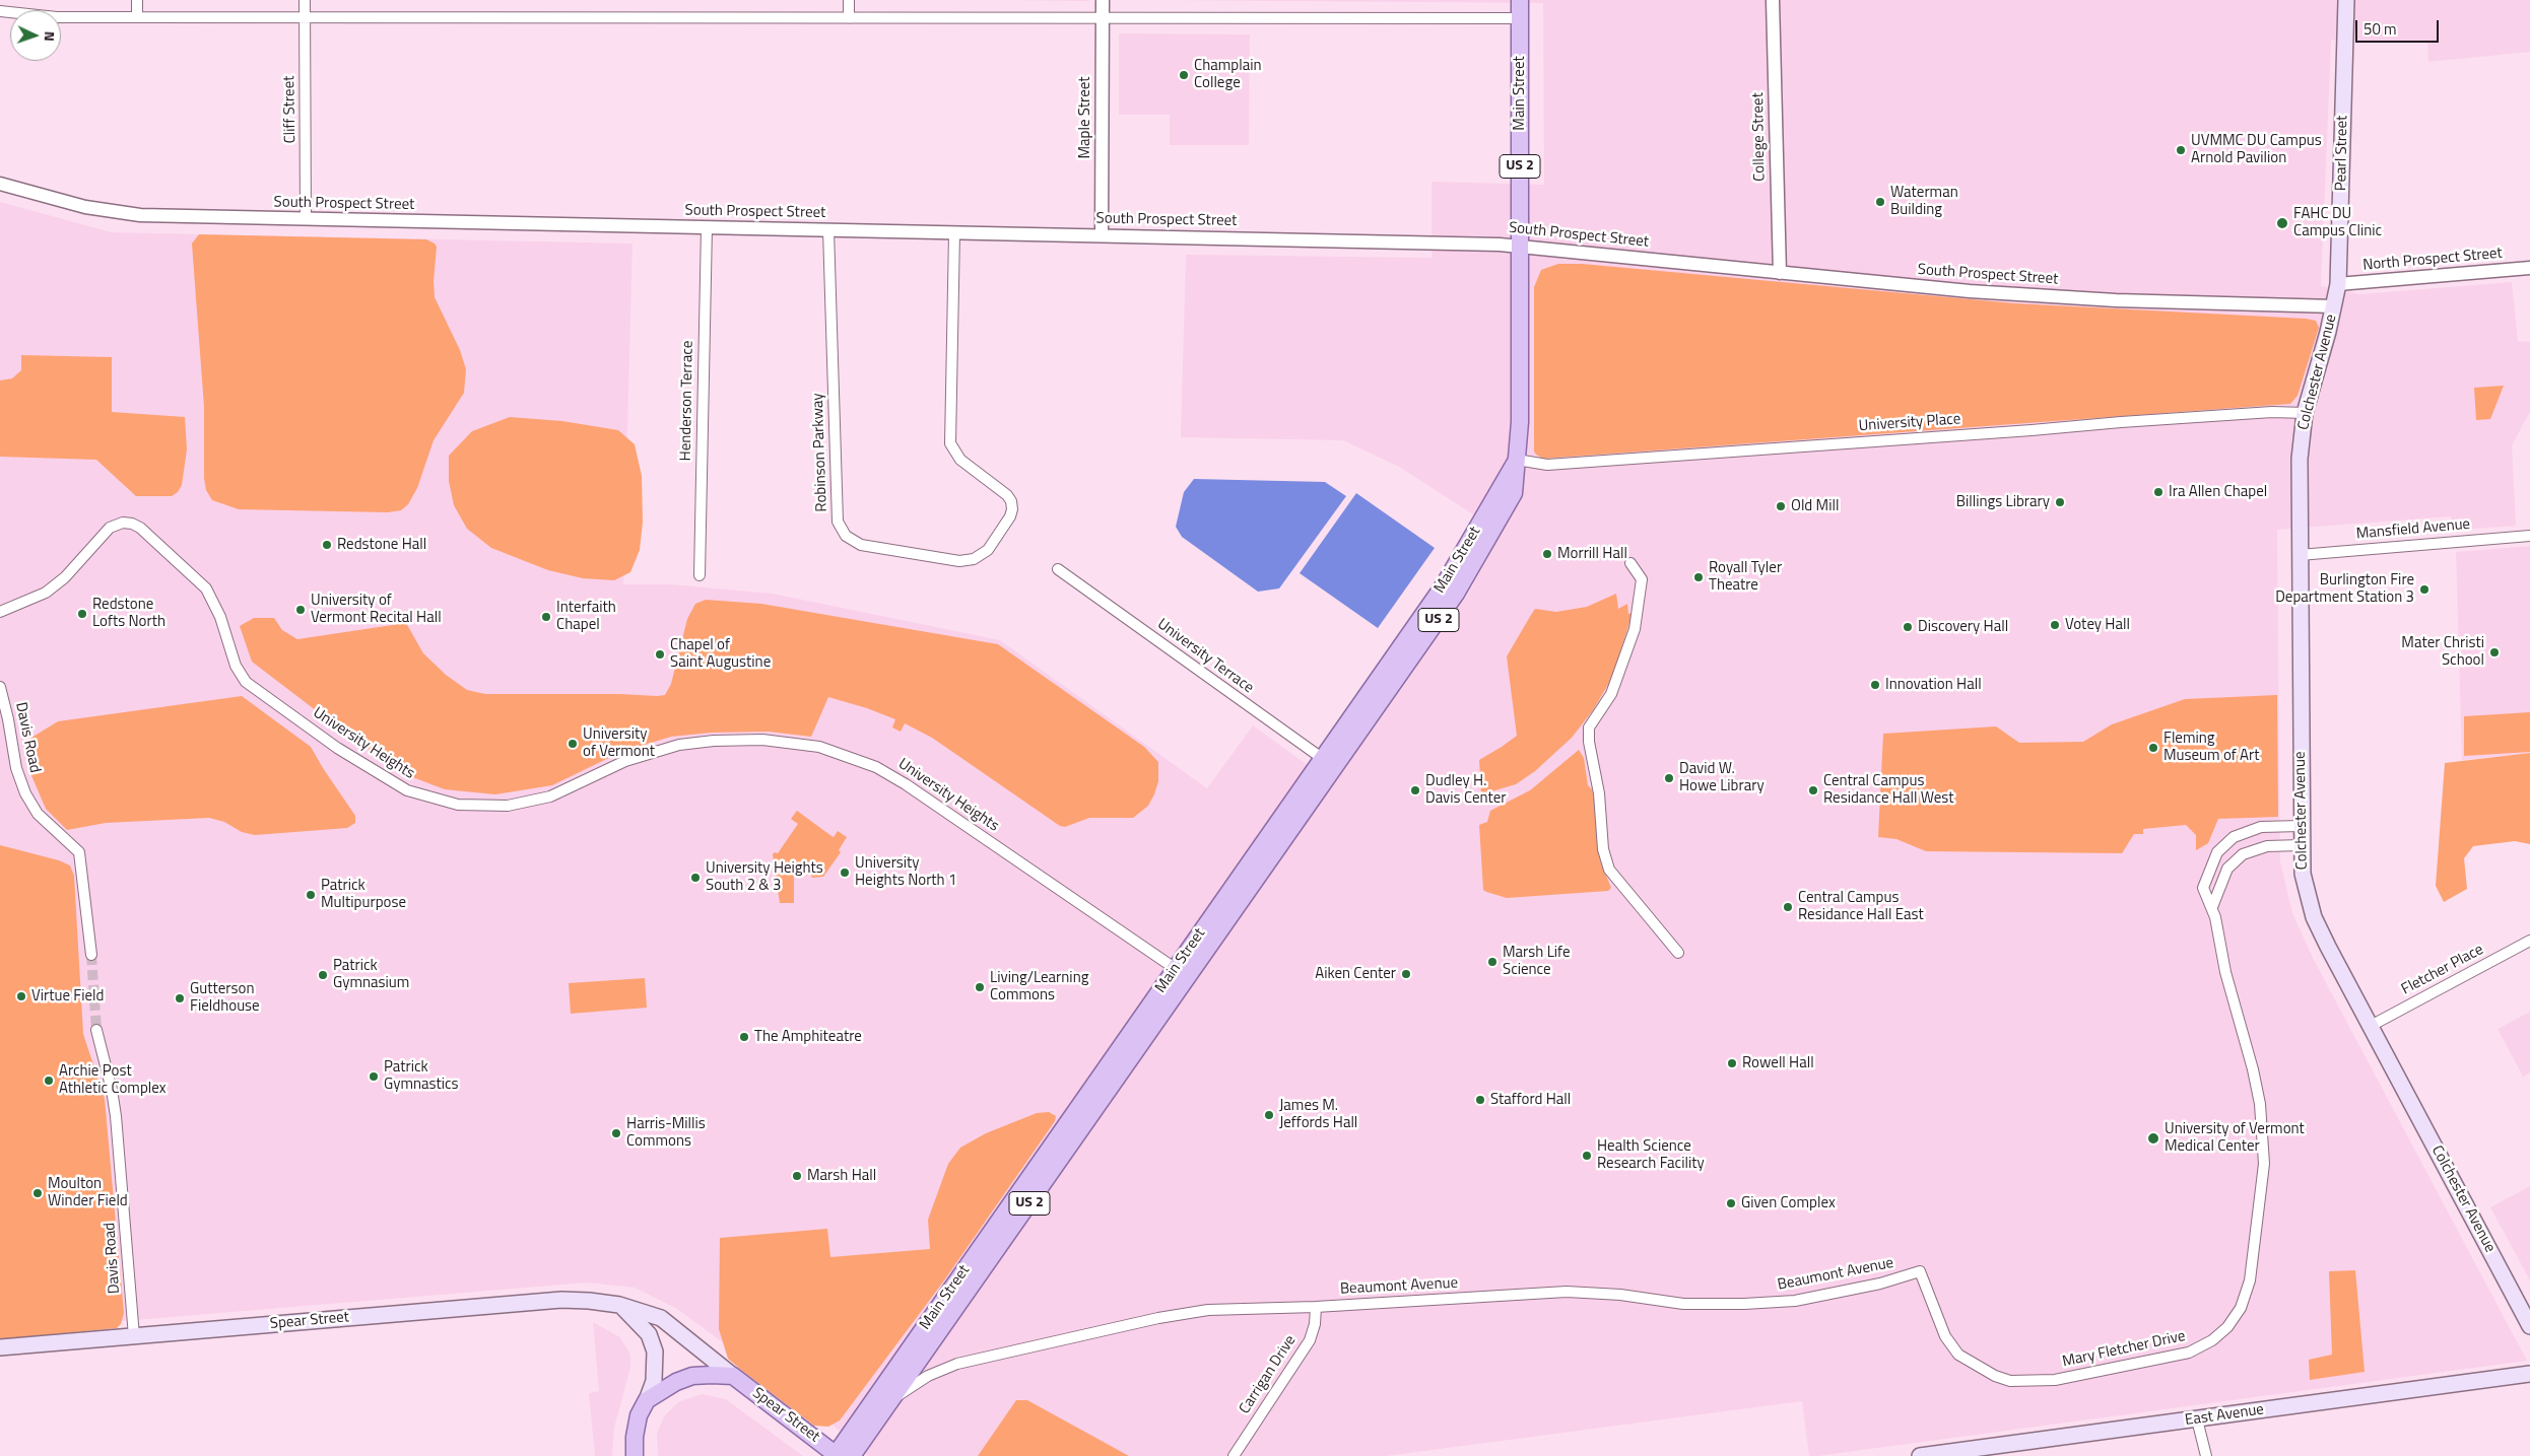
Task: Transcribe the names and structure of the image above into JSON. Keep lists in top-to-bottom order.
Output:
{
  "streets": {
    "main road": [
      "Main Street",
      "Pearl Street",
      "US 2",
      "Colchester Avenue",
      "Spear Street",
      "East Avenue"
    ],
    "street": [
      "Cliff Street",
      "Maple Street",
      "College Street",
      "South Prospect Street",
      "North Prospect Street",
      "Henderson Terrace",
      "University Place",
      "Robinson Parkway",
      "Mansfield Avenue",
      "University Terrace",
      "Davis Road",
      "University Heights",
      "Fletcher Place",
      "Beaumont Avenue",
      "Mary Fletcher Drive",
      "Carrigan Drive"
    ]
  },
  "crossings": [
    ["Main Street", "South Prospect Street"],
    ["Main Street", "University Place"],
    ["Main Street", "University Terrace"],
    ["Main Street", "University Heights"],
    ["Main Street", "Beaumont Avenue"],
    ["Main Street", "Spear Street"],
    ["Cliff Street", "South Prospect Street"],
    ["Maple Street", "South Prospect Street"],
    ["College Street", "South Prospect Street"],
    ["Pearl Street", "South Prospect Street"],
    ["Pearl Street", "North Prospect Street"],
    ["Pearl Street", "Colchester Avenue"],
    ["South Prospect Street", "Colchester Avenue"],
    ["South Prospect Street", "Henderson Terrace"],
    ["South Prospect Street", "Robinson Parkway"],
    ["Colchester Avenue", "University Place"],
    ["Colchester Avenue", "Mansfield Avenue"],
    ["Colchester Avenue", "Fletcher Place"],
    ["Colchester Avenue", "Mary Fletcher Drive"],
    ["Davis Road", "Spear Street"],
    ["Beaumont Avenue", "Mary Fletcher Drive"],
    ["Beaumont Avenue", "Carrigan Drive"]
  ],
  "places": [
    "Champlain College",
    "UVMMC DU Campus Arnold Pavilion",
    "Waterman Building",
    "FAHC DU Campus Clinic",
    "Ira Allen Chapel",
    "Billings Library",
    "Old Mill",
    "Redstone Hall",
    "Morrill Hall",
    "Royall Tyler Theatre",
    "Burlington Fire Department Station 3",
    "University of Vermont Recital Hall",
    "Redstone Lofts North",
    "Interfaith Chapel",
    "Votey Hall",
    "Discovery Hall",
    "Mater Christi School",
    "Chapel of Saint Augustine",
    "Innovation Hall",
    "University of Vermont",
    "Fleming Museum of Art",
    "David W. Howe Library",
    "Dudley H. Davis Center",
    "Central Campus Residance Hall West",
    "University Heights North 1",
    "University Heights South 2 & 3",
    "Patrick Multipurpose",
    "Central Campus Residance Hall East",
    "Marsh Life Science",
    "Aiken Center",
    "Patrick Gymnasium",
    "Living/Learning Commons",
    "Virtue Field",
    "Gutterson Fieldhouse",
    "The Amphiteatre",
    "Rowell Hall",
    "Patrick Gymnastics",
    "Archie Post Athletic Complex",
    "Stafford Hall",
    "James M. Jeffords Hall",
    "Harris-Millis Commons",
    "University of Vermont Medical Center",
    "Health Science Research Facility",
    "Marsh Hall",
    "Moulton Winder Field",
    "Given Complex"
  ],
  "scale_bar": "50 m",
  "north": "right"
}
